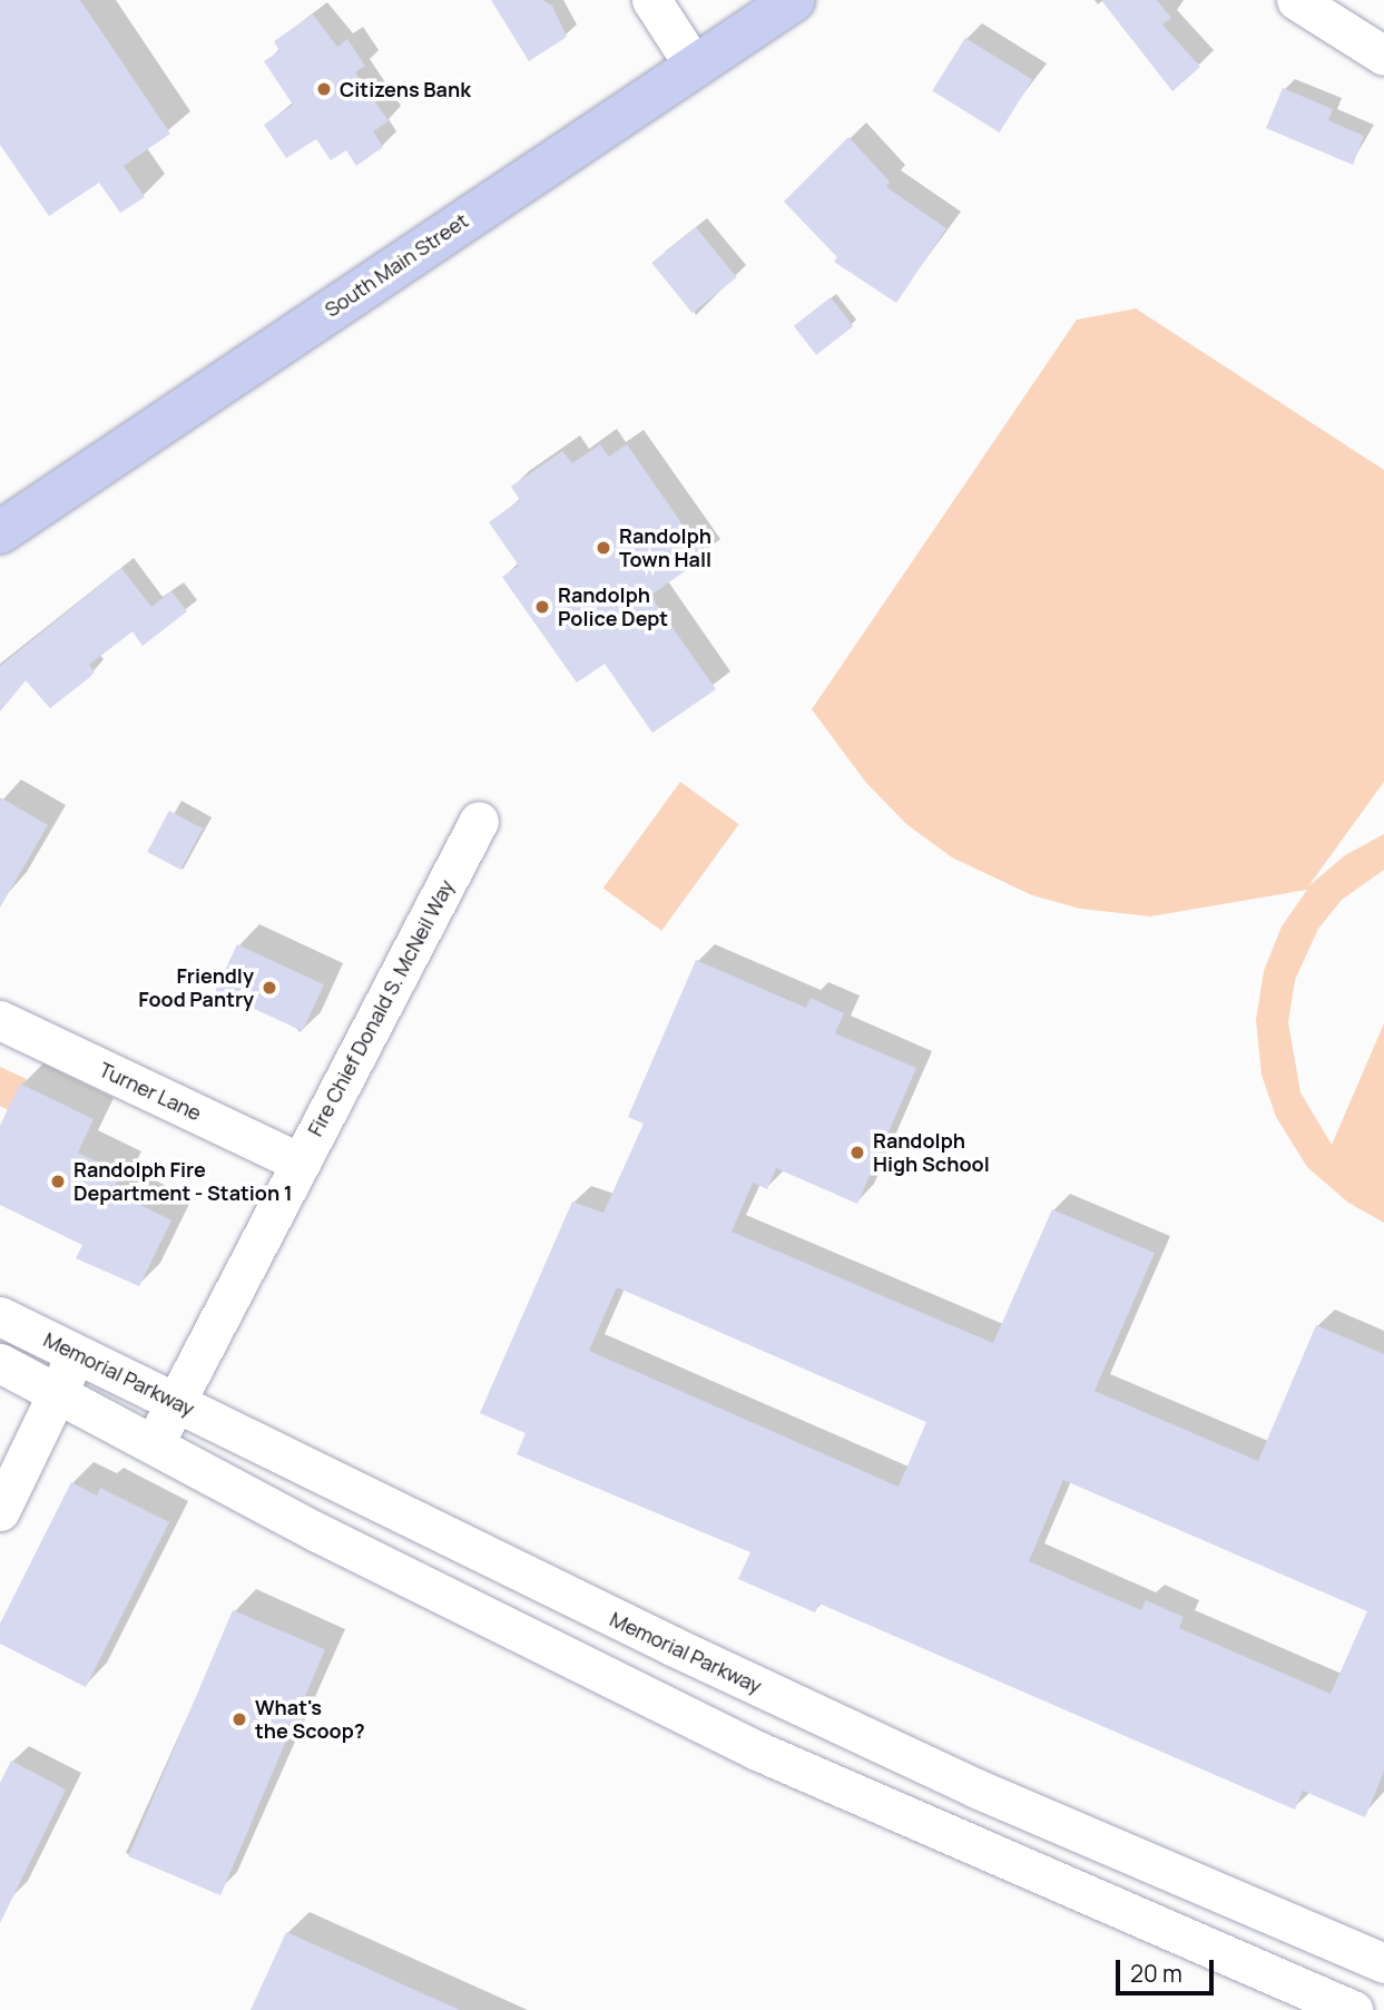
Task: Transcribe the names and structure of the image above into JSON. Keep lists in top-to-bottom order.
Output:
{
  "streets": {
    "main road": ["South Main Street"],
    "street": ["Fire Chief Donald S. McNeil Way", "Turner Lane", "Memorial Parkway"]
  },
  "crossings": [
    ["Fire Chief Donald S. McNeil Way", "Turner Lane"],
    ["Fire Chief Donald S. McNeil Way", "Memorial Parkway"]
  ],
  "places": [
    "Citizens Bank",
    "Randolph Town Hall",
    "Randolph Police Dept",
    "Friendly Food Pantry",
    "Randolph High School",
    "Randolph Fire Department - Station 1",
    "What's the Scoop?"
  ],
  "scale_bar": "20 m"
}
